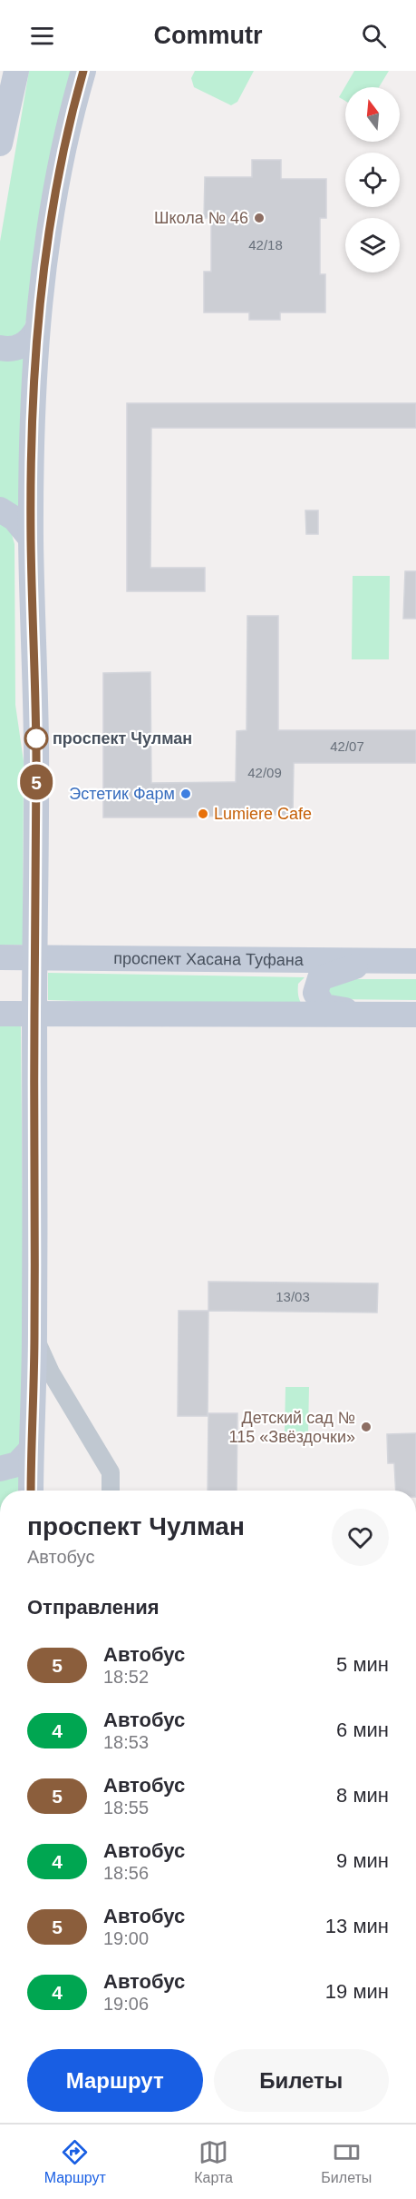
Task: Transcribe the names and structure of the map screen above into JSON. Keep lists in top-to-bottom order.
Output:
{
  "streets": {
    "main road": ["проспект Хасана Туфана"]
  },
  "places": [
    "Школа № 46",
    "проспект Чулман",
    "Эстетик Фарм",
    "Lumiere Cafe",
    "Детский сад № 115 «Звёздочки»"
  ],
  "lines": ["bus line 5"],
  "house_numbers": [
    "42/18",
    "42/07",
    "42/09",
    "13/03"
  ],
  "north": "top",
  "page": {
    "header": "Commutr",
    "on_map": "5",
    "heading": [
      ["проспект Чулман", "Автобус"],
      "Отправления"
    ],
    "list": [
      {
        "mark": "5",
        "name": "Автобус",
        "note": "18:52",
        "value": "5 мин"
      },
      {
        "mark": "4",
        "name": "Автобус",
        "note": "18:53",
        "value": "6 мин"
      },
      {
        "mark": "5",
        "name": "Автобус",
        "note": "18:55",
        "value": "8 мин"
      },
      {
        "mark": "4",
        "name": "Автобус",
        "note": "18:56",
        "value": "9 мин"
      },
      {
        "mark": "5",
        "name": "Автобус",
        "note": "19:00",
        "value": "13 мин"
      },
      {
        "mark": "4",
        "name": "Автобус",
        "note": "19:06",
        "value": "19 мин"
      }
    ],
    "buttons": ["Маршрут", "Билеты"],
    "tabs": ["Маршрут", "Карта", "Билеты"]
  }
}
